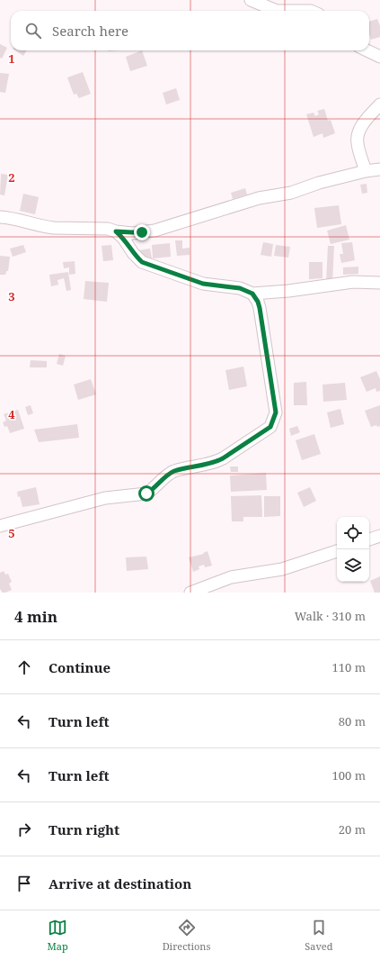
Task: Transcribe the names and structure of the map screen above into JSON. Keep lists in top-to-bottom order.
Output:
{
  "page": {
    "search": "Search here",
    "heading": ["4 min", "Walk · 310 m"],
    "list": [
      ["Continue", "110 m"],
      ["Turn left", "80 m"],
      ["Turn left", "100 m"],
      ["Turn right", "20 m"],
      "Arrive at destination"
    ],
    "nav": ["Map", "Directions", "Saved"]
  },
  "grid": {
    "rows": [
      "1",
      "2",
      "3",
      "4",
      "5"
    ]
  }
}
